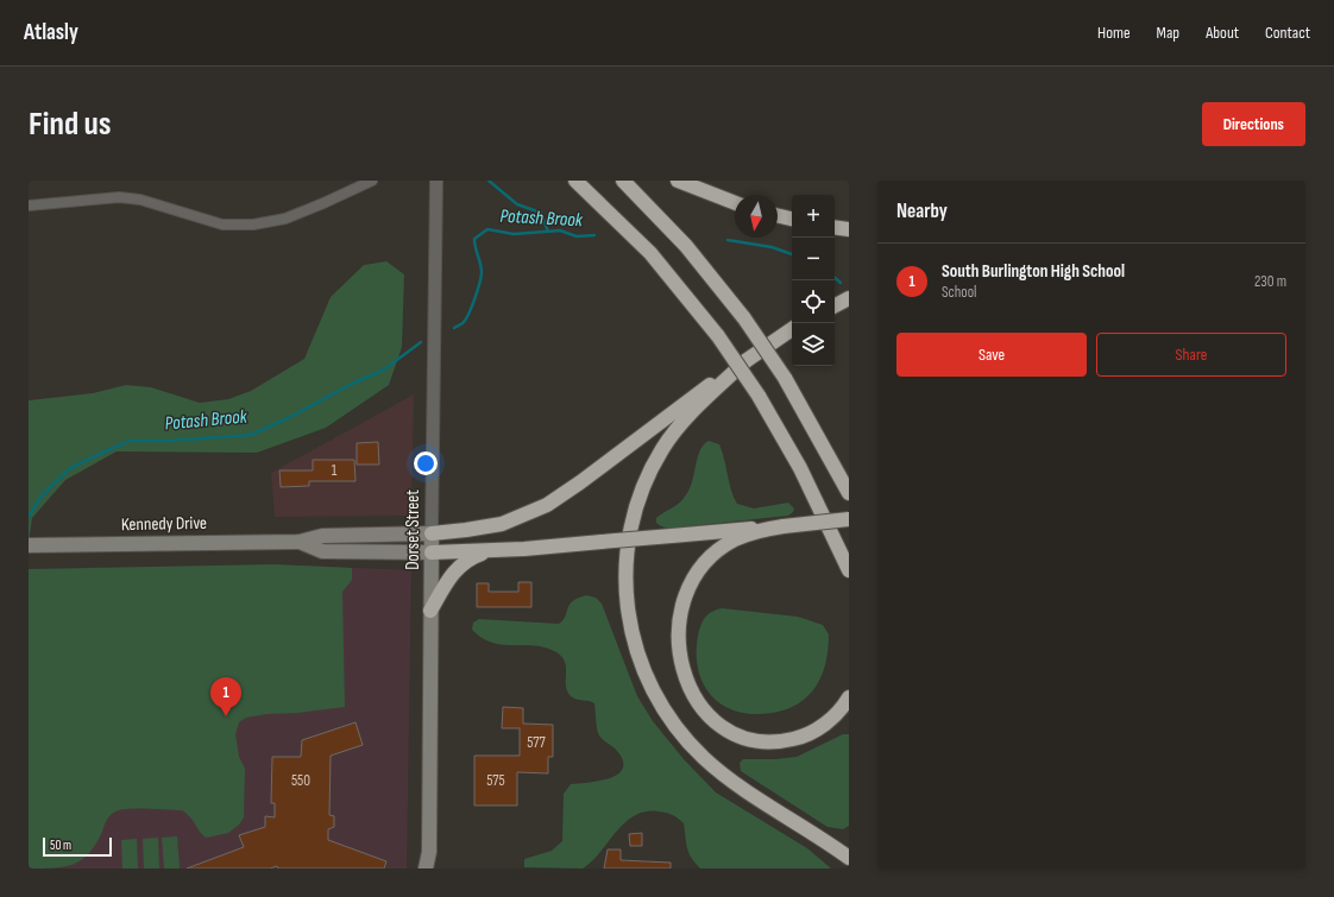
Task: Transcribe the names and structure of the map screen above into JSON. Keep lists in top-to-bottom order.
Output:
{
  "streets": {
    "main road": ["Kennedy Drive", "Dorset Street"]
  },
  "crossings": [
    ["Kennedy Drive", "Dorset Street"]
  ],
  "water": ["Potash Brook"],
  "house_numbers": [
    "1",
    "577",
    "550",
    "575"
  ],
  "scale_bar": "50 m",
  "north": "bottom",
  "page": {
    "header": "Atlasly",
    "nav": [
      "Home",
      "Map",
      "About",
      "Contact"
    ],
    "buttons": [
      "Directions",
      ["Save", "Share"]
    ],
    "title": "Find us",
    "heading": "Nearby",
    "map_buttons": ["+", "−"],
    "list": [
      {
        "mark": "1",
        "name": "South Burlington High School",
        "note": "School",
        "value": "230 m"
      }
    ],
    "pins": "1",
    "scale": "50 m"
  }
}
